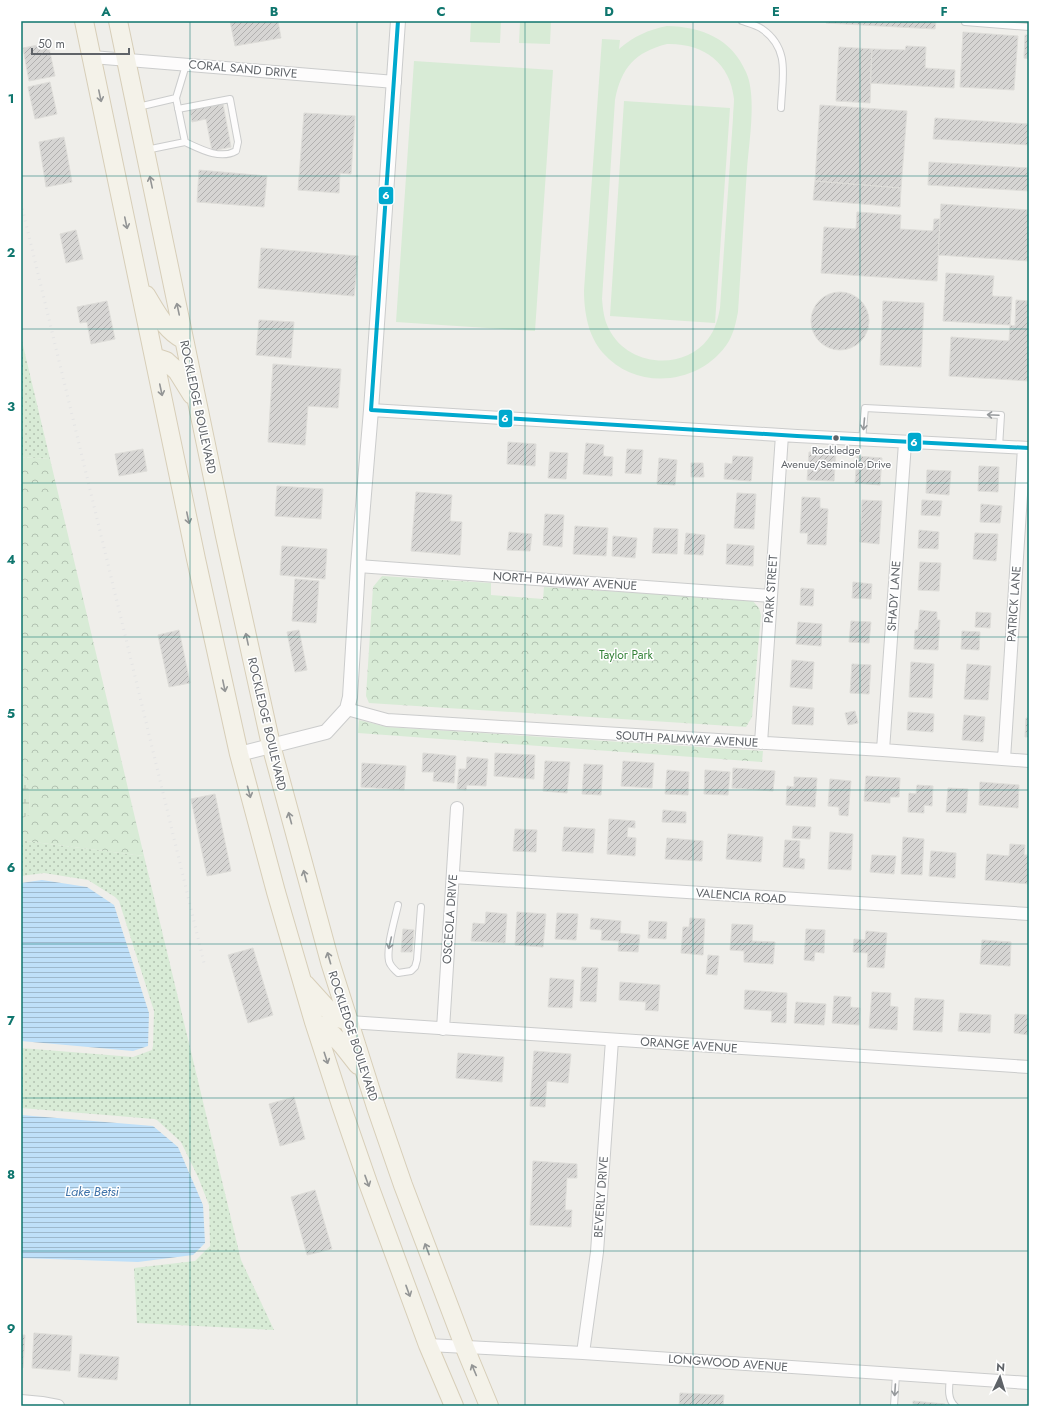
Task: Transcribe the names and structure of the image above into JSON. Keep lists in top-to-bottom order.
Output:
{
  "streets": {
    "main road": ["ROCKLEDGE BOULEVARD"],
    "street": [
      "CORAL SAND DRIVE",
      "NORTH PALMWAY AVENUE",
      "PARK STREET",
      "SHADY LANE",
      "PATRICK LANE",
      "SOUTH PALMWAY AVENUE",
      "VALENCIA ROAD",
      "OSCEOLA DRIVE",
      "ORANGE AVENUE",
      "BEVERLY DRIVE",
      "LONGWOOD AVENUE"
    ]
  },
  "crossings": [
    ["CORAL SAND DRIVE", "ROCKLEDGE BOULEVARD"],
    ["ROCKLEDGE BOULEVARD", "ORANGE AVENUE"],
    ["ROCKLEDGE BOULEVARD", "LONGWOOD AVENUE"],
    ["NORTH PALMWAY AVENUE", "PARK STREET"],
    ["PARK STREET", "SOUTH PALMWAY AVENUE"],
    ["SHADY LANE", "SOUTH PALMWAY AVENUE"],
    ["PATRICK LANE", "SOUTH PALMWAY AVENUE"],
    ["VALENCIA ROAD", "OSCEOLA DRIVE"],
    ["OSCEOLA DRIVE", "ORANGE AVENUE"],
    ["ORANGE AVENUE", "BEVERLY DRIVE"],
    ["BEVERLY DRIVE", "LONGWOOD AVENUE"]
  ],
  "water": ["Lake Betsi"],
  "parks": ["Taylor Park"],
  "places": ["Rockledge Avenue/Seminole Drive"],
  "lines": ["transit line 6"],
  "scale_bar": "50 m",
  "north": "top",
  "grid": {
    "columns": [
      "A",
      "B",
      "C",
      "D",
      "E",
      "F"
    ],
    "rows": [
      "1",
      "2",
      "3",
      "4",
      "5",
      "6",
      "7",
      "8",
      "9"
    ]
  }
}
